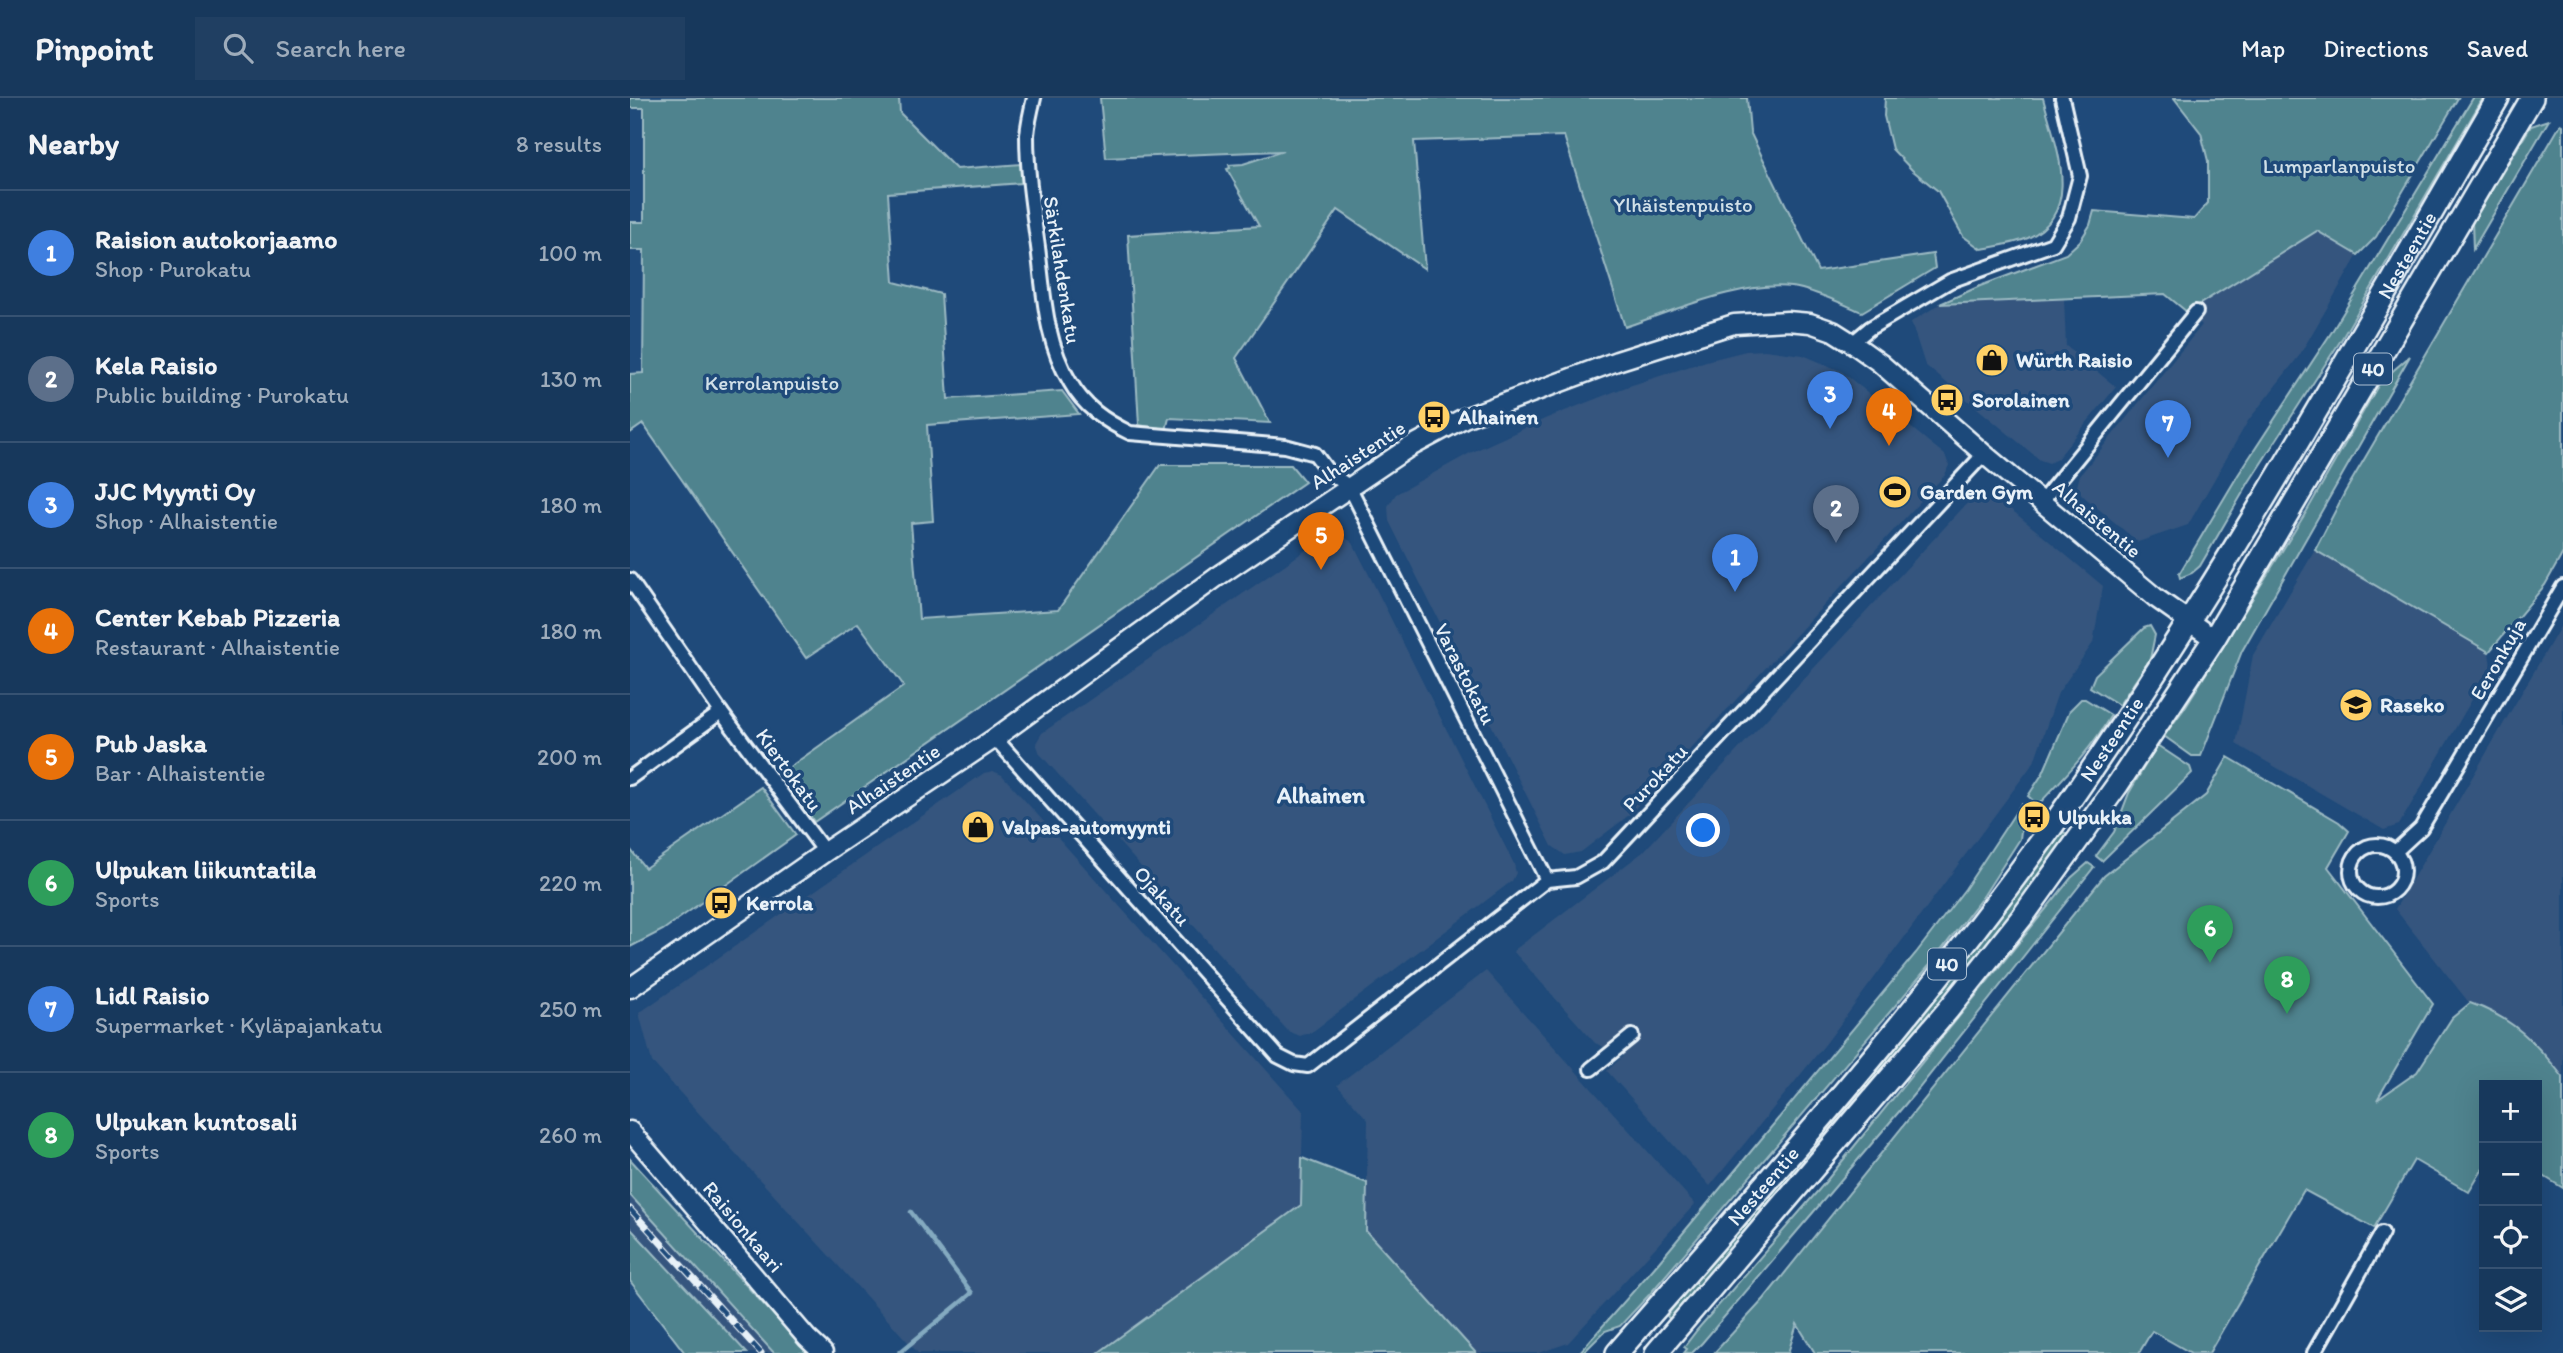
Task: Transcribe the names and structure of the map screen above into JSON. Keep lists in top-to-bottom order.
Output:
{
  "streets": {
    "main road": ["Nesteentie", "40"],
    "street": [
      "Särkilahdenkatu",
      "Alhaistentie",
      "Eeronkuja",
      "Varastokatu",
      "Kiertokatu",
      "Purokatu",
      "Ojakatu",
      "Raisionkaari"
    ]
  },
  "crossings": [
    ["Nesteentie", "Alhaistentie"],
    ["Särkilahdenkatu", "Alhaistentie"],
    ["Särkilahdenkatu", "Varastokatu"],
    ["Alhaistentie", "Varastokatu"],
    ["Alhaistentie", "Kiertokatu"],
    ["Alhaistentie", "Purokatu"],
    ["Alhaistentie", "Ojakatu"],
    ["Varastokatu", "Purokatu"],
    ["Purokatu", "Ojakatu"]
  ],
  "districts": ["Alhainen"],
  "parks": ["Lumparlanpuisto", "Ylhäistenpuisto", "Kerrolanpuisto"],
  "places": {
    "shop": ["Würth Raisio", "Valpas-automyynti"],
    "bus stop": [
      "Sorolainen",
      "Alhainen",
      "Ulpukka",
      "Kerrola"
    ],
    "sports": ["Garden Gym"],
    "school or university": ["Raseko"]
  },
  "page": {
    "header": "Pinpoint",
    "search": "Search here",
    "nav": ["Map", "Directions", "Saved"],
    "heading": ["Nearby", "8 results"],
    "list": [
      {
        "mark": "1",
        "name": "Raision autokorjaamo",
        "note": "Shop · Purokatu",
        "value": "100 m"
      },
      {
        "mark": "2",
        "name": "Kela Raisio",
        "note": "Public building · Purokatu",
        "value": "130 m"
      },
      {
        "mark": "3",
        "name": "JJC Myynti Oy",
        "note": "Shop · Alhaistentie",
        "value": "180 m"
      },
      {
        "mark": "4",
        "name": "Center Kebab Pizzeria",
        "note": "Restaurant · Alhaistentie",
        "value": "180 m"
      },
      {
        "mark": "5",
        "name": "Pub Jaska",
        "note": "Bar · Alhaistentie",
        "value": "200 m"
      },
      {
        "mark": "6",
        "name": "Ulpukan liikuntatila",
        "note": "Sports",
        "value": "220 m"
      },
      {
        "mark": "7",
        "name": "Lidl Raisio",
        "note": "Supermarket · Kyläpajankatu",
        "value": "250 m"
      },
      {
        "mark": "8",
        "name": "Ulpukan kuntosali",
        "note": "Sports",
        "value": "260 m"
      }
    ],
    "pins": [
      "3",
      "4",
      "7",
      "2",
      "5",
      "1",
      "6",
      "8"
    ],
    "map_buttons": ["+", "−"]
  }
}
